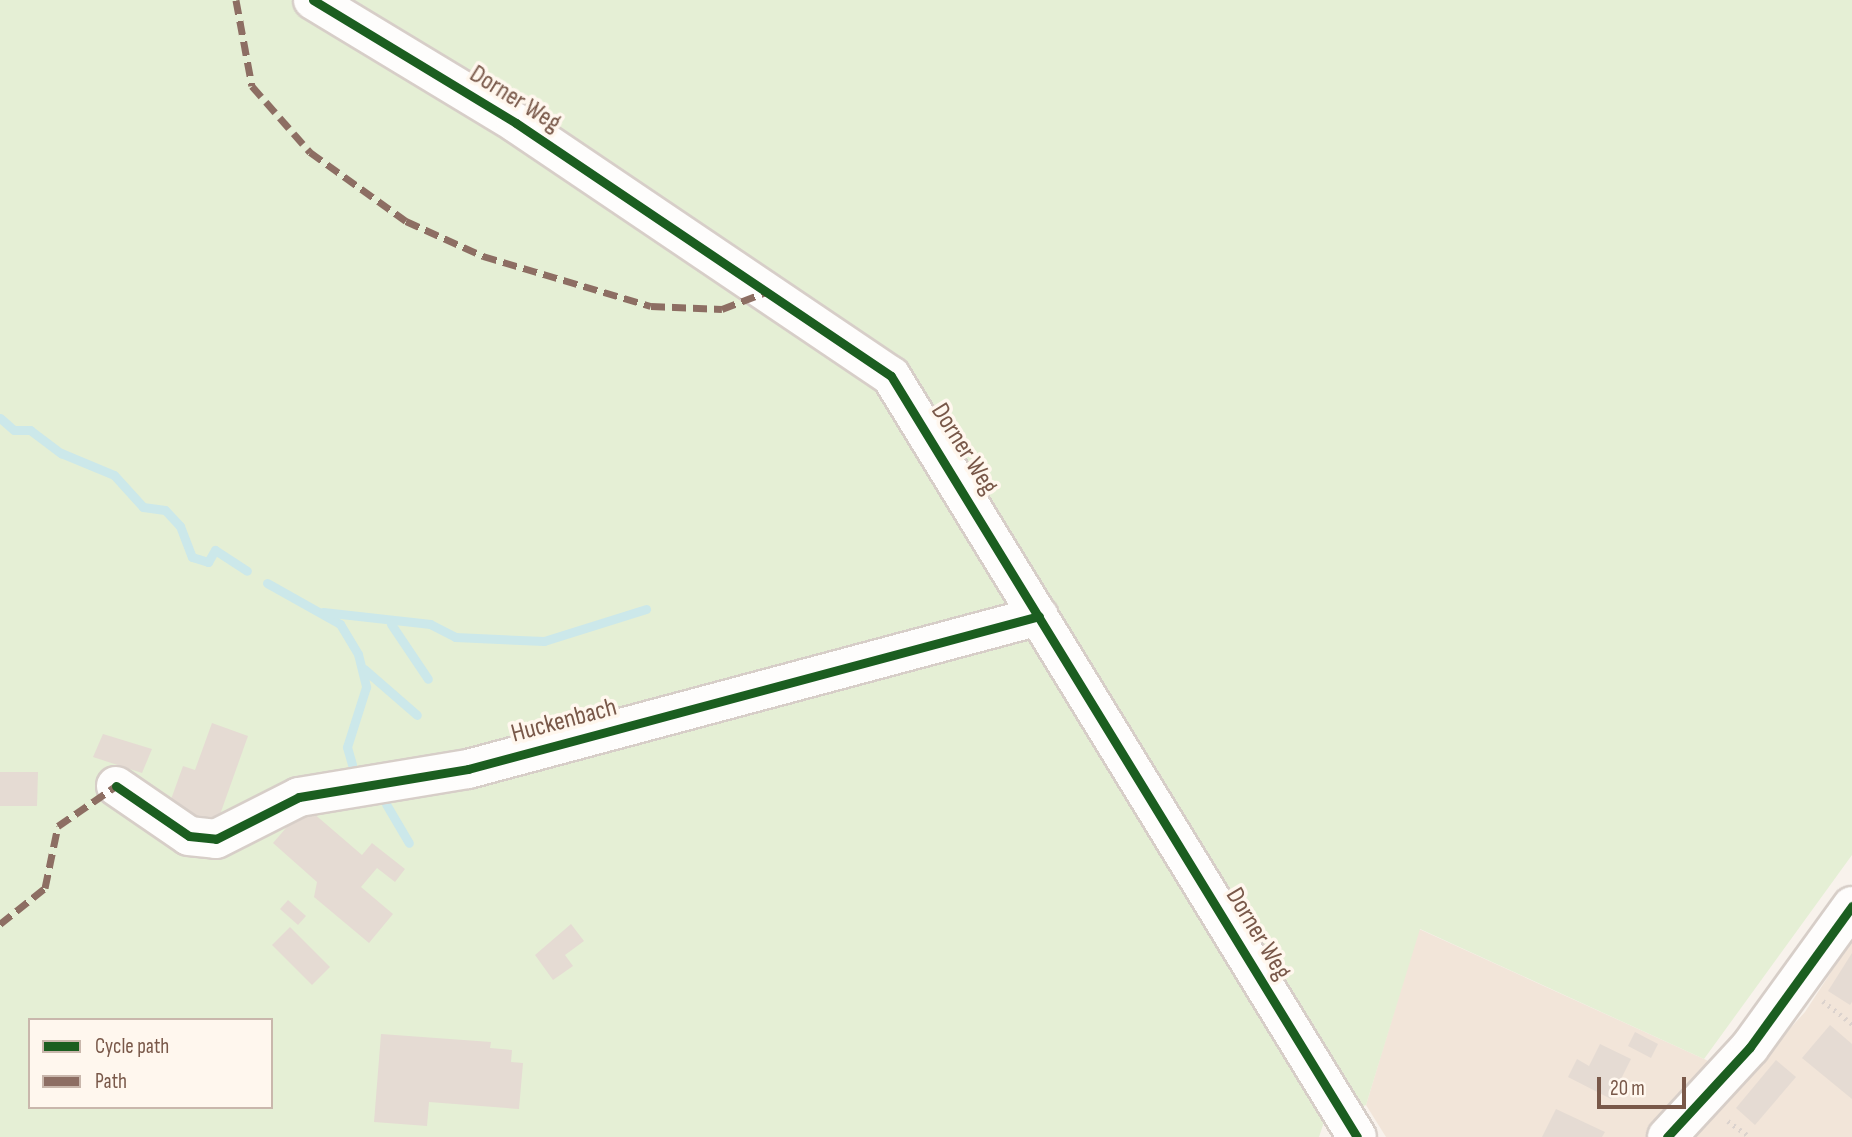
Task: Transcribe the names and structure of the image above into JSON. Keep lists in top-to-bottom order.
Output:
{
  "streets": {
    "street": ["Dorner Weg", "Huckenbach"]
  },
  "crossings": [
    ["Dorner Weg", "Huckenbach"]
  ],
  "legend": ["Cycle path", "Path"],
  "scale_bar": "20 m"
}
